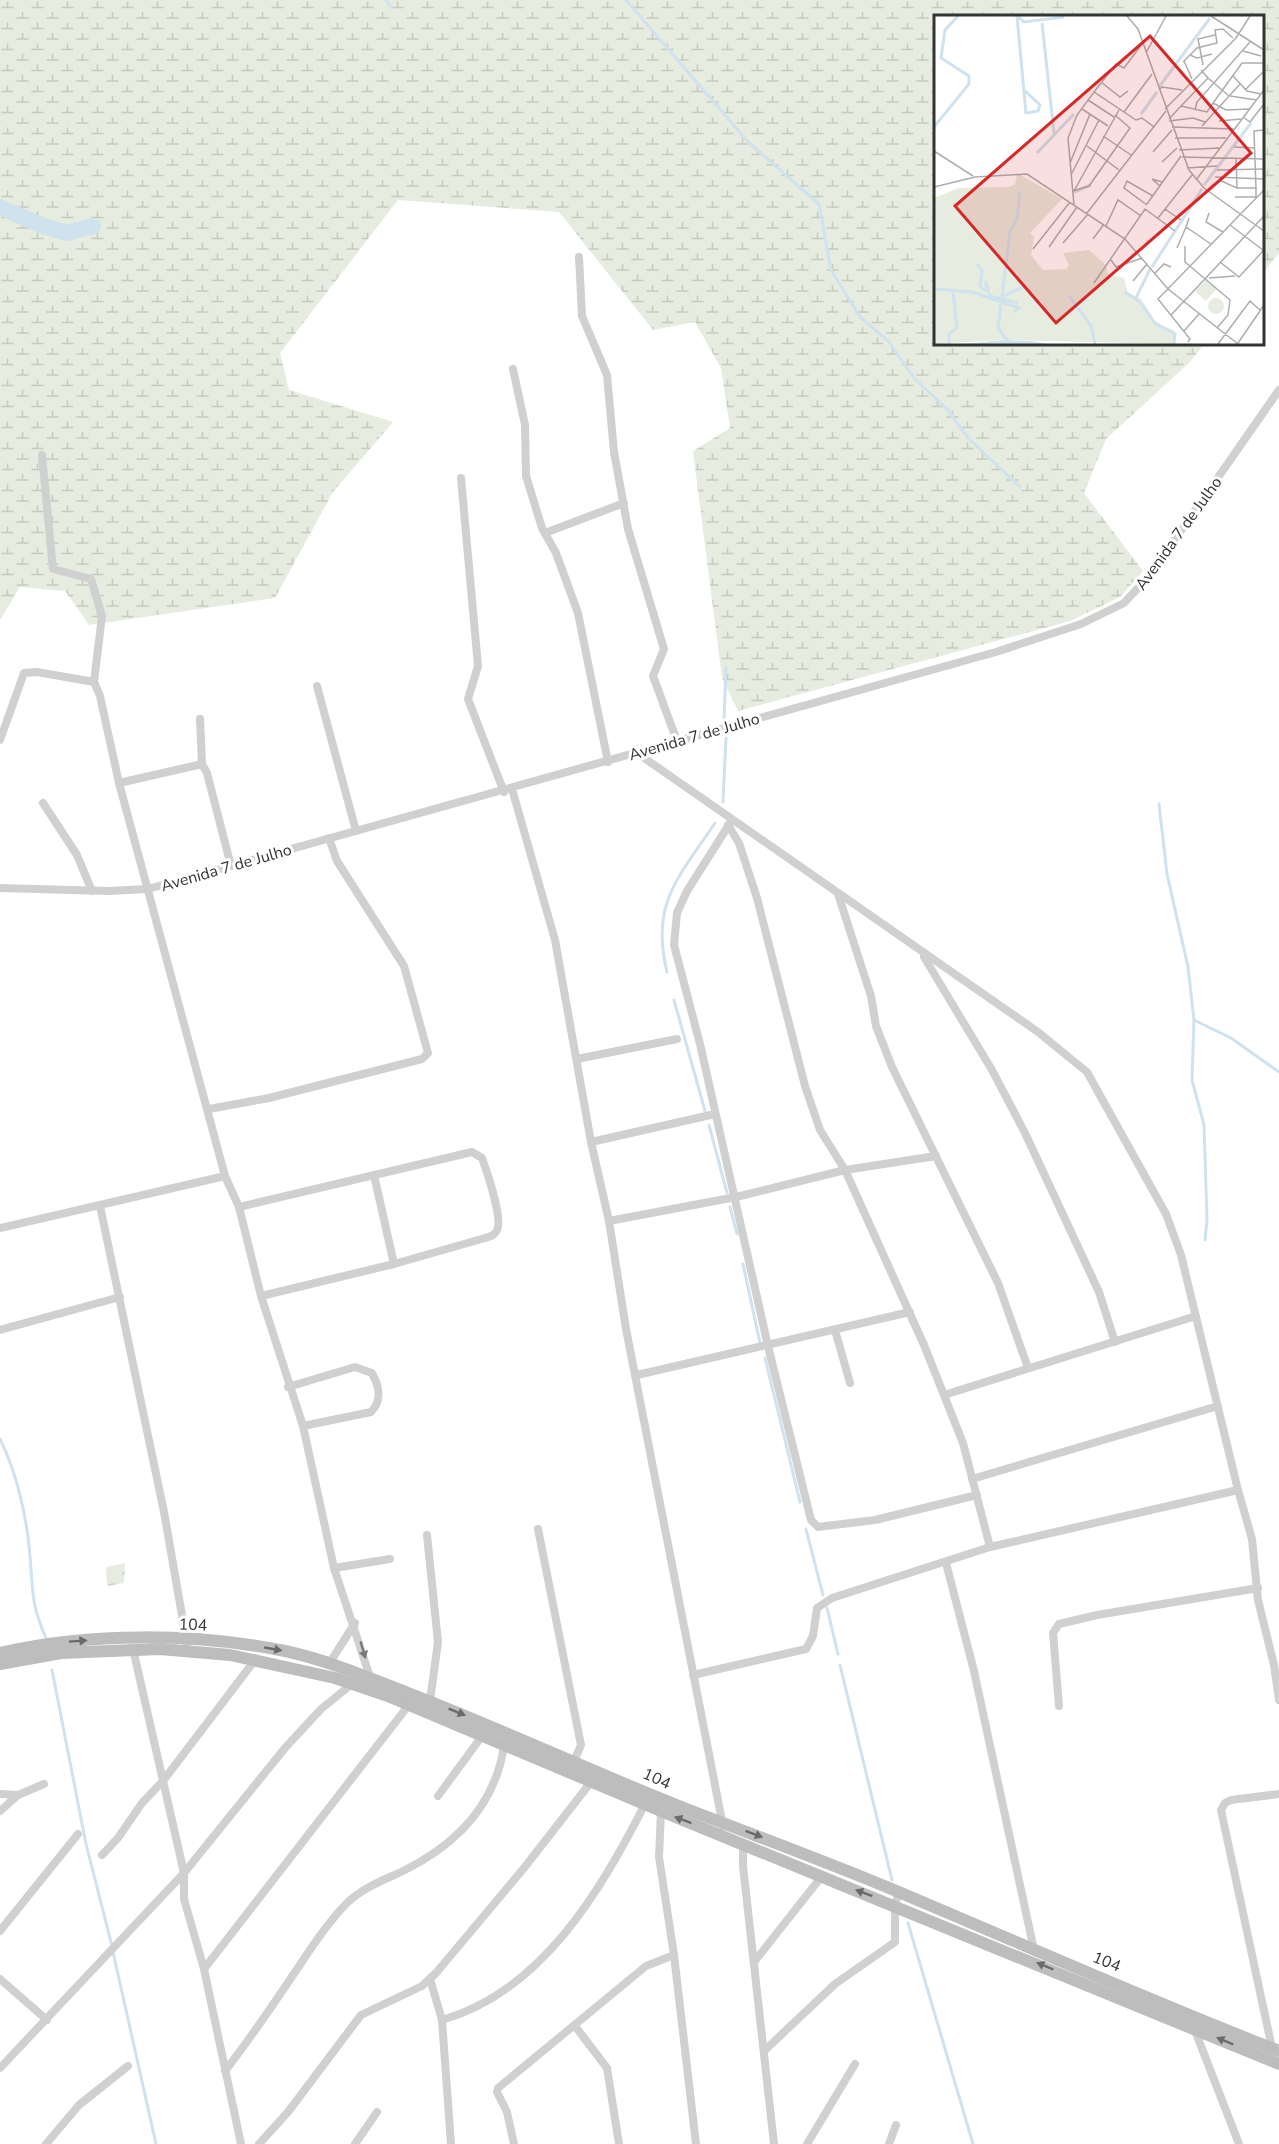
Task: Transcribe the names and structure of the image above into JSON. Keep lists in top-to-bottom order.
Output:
{
  "streets": {
    "street": ["Avenida 7 de Julho", "104"]
  }
}
